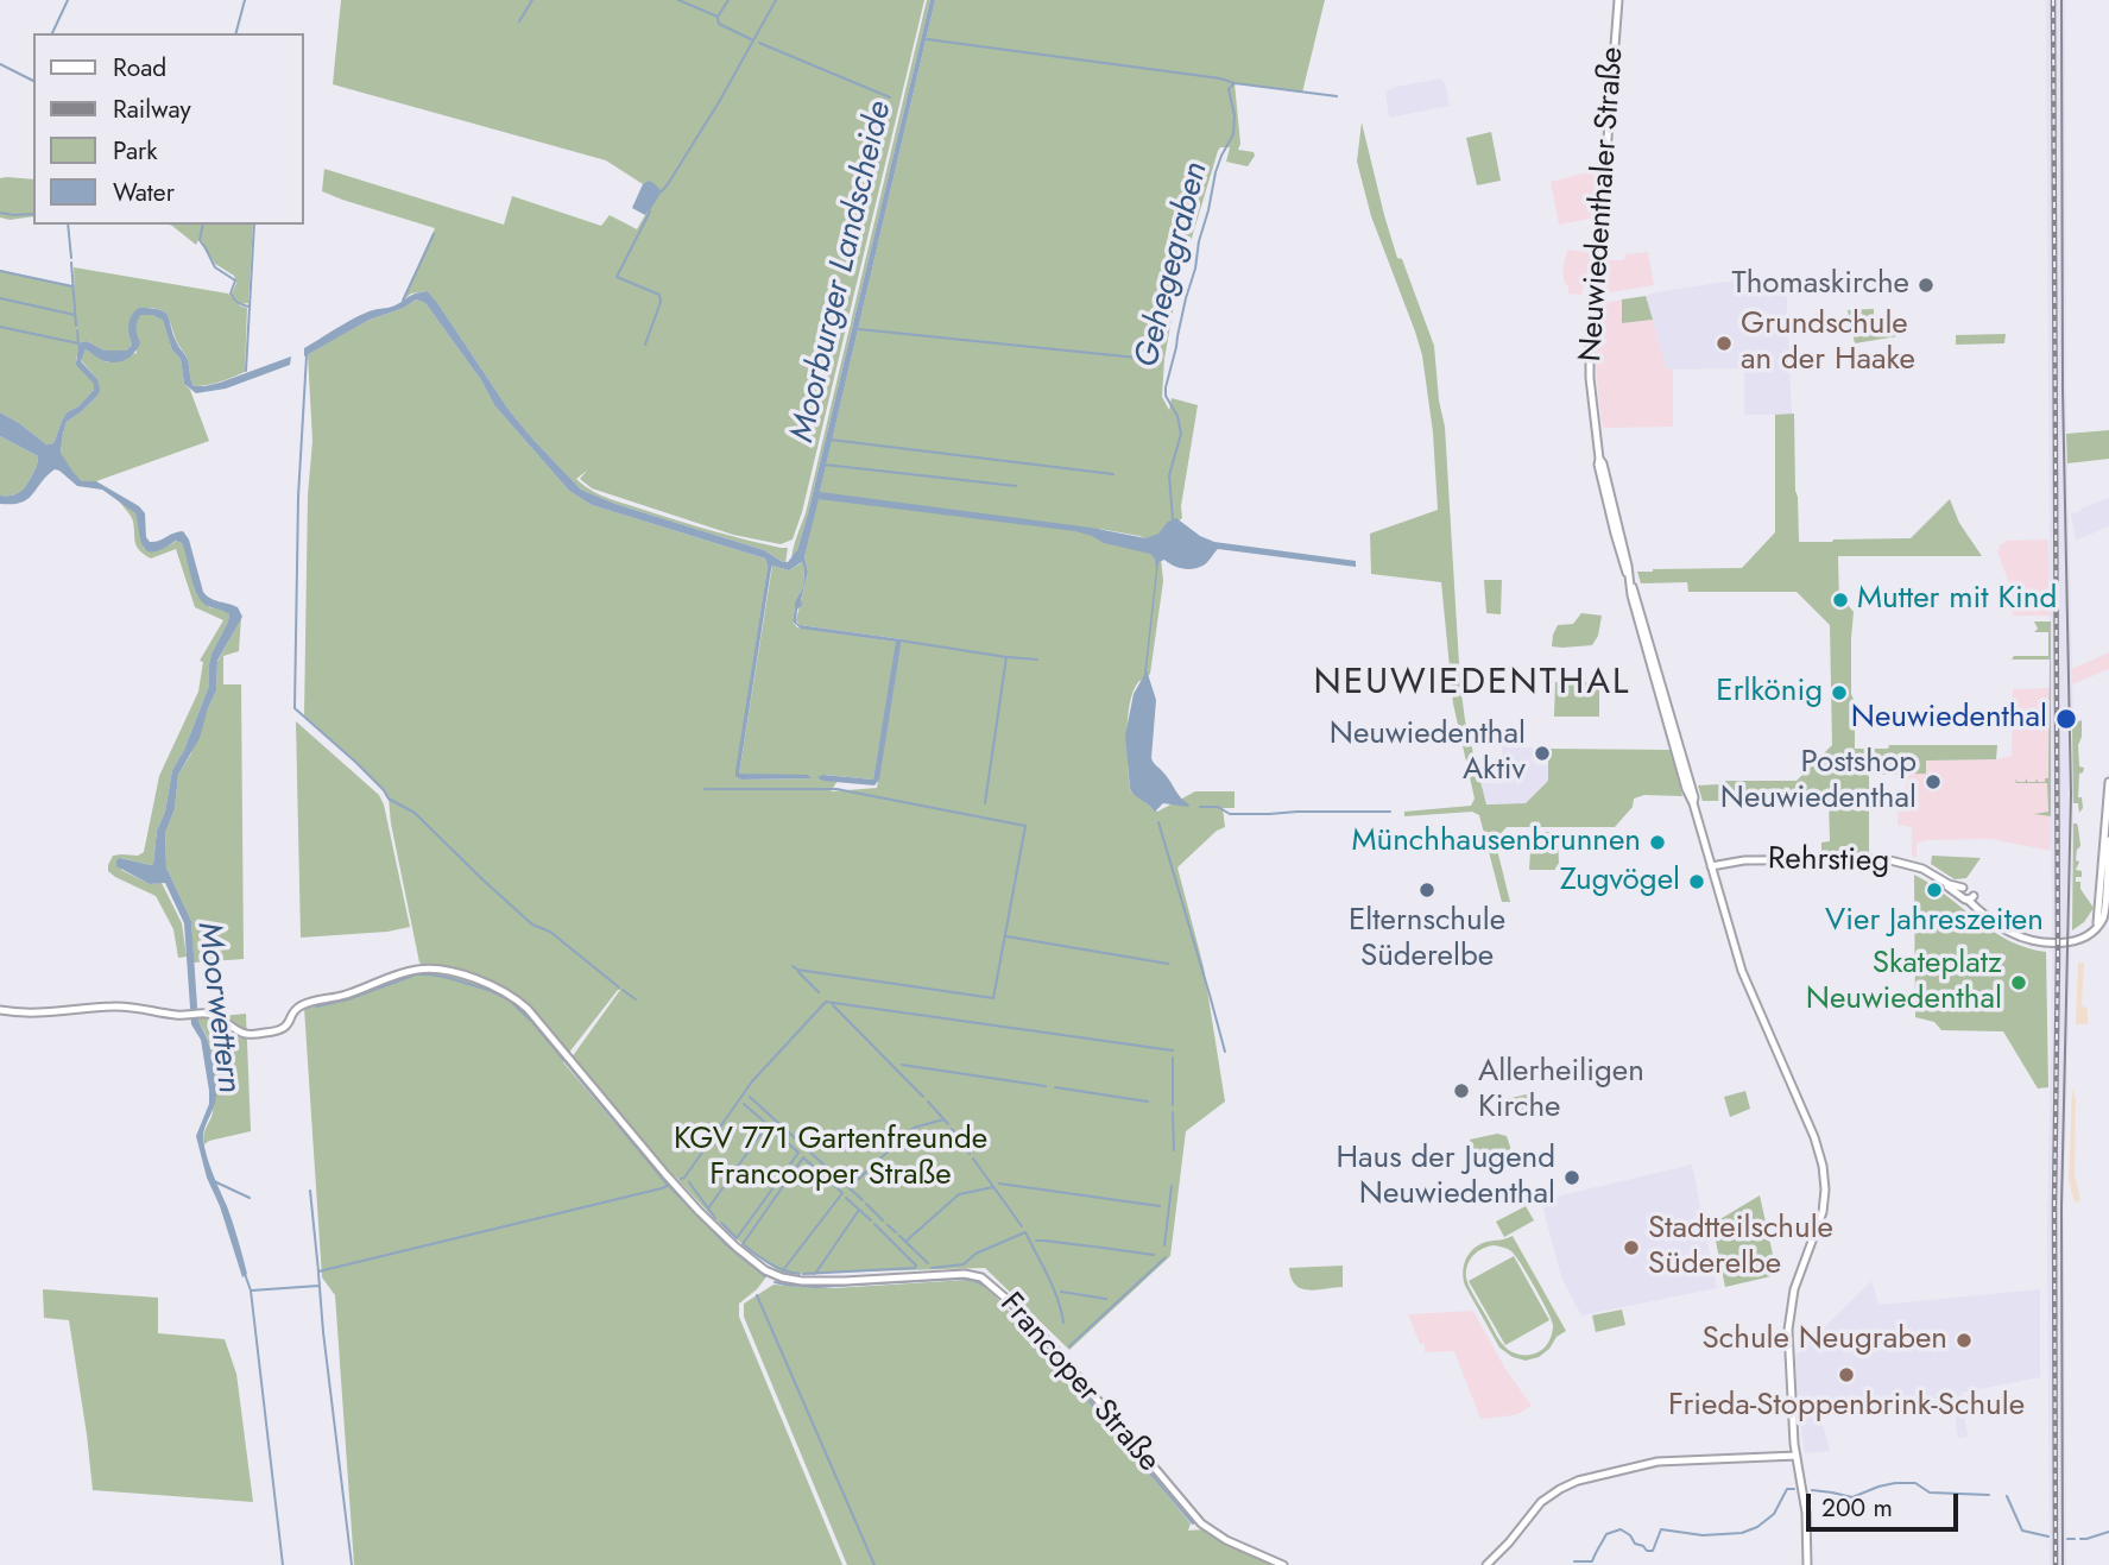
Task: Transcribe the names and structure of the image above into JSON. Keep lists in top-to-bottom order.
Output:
{
  "streets": {
    "street": ["Neuwiedenthaler Straße", "Rehrstieg", "Francoper Straße"]
  },
  "crossings": [
    ["Neuwiedenthaler Straße", "Rehrstieg"]
  ],
  "districts": ["NEUWIEDENTHAL"],
  "water": ["Gehegegraben", "Moorburger Landscheide", "Moorwettern"],
  "parks": ["KGV 771 Gartenfreunde Francooper Straße"],
  "places": [
    "Thomaskirche",
    "Grundschule an der Haake",
    "Mutter mit Kind",
    "Erlkönig",
    "Neuwiedenthal",
    "Neuwiedenthal Aktiv",
    "Postshop Neuwiedenthal",
    "Münchhausenbrunnen",
    "Zugvögel",
    "Elternschule Süderelbe",
    "Vier Jahreszeiten",
    "Skateplatz Neuwiedenthal",
    "Allerheiligen Kirche",
    "Haus der Jugend Neuwiedenthal",
    "Stadtteilschule Süderelbe",
    "Schule Neugraben",
    "Frieda-Stoppenbrink-Schule"
  ],
  "legend": [
    "Road",
    "Railway",
    "Park",
    "Water"
  ],
  "scale_bar": "200 m"
}
